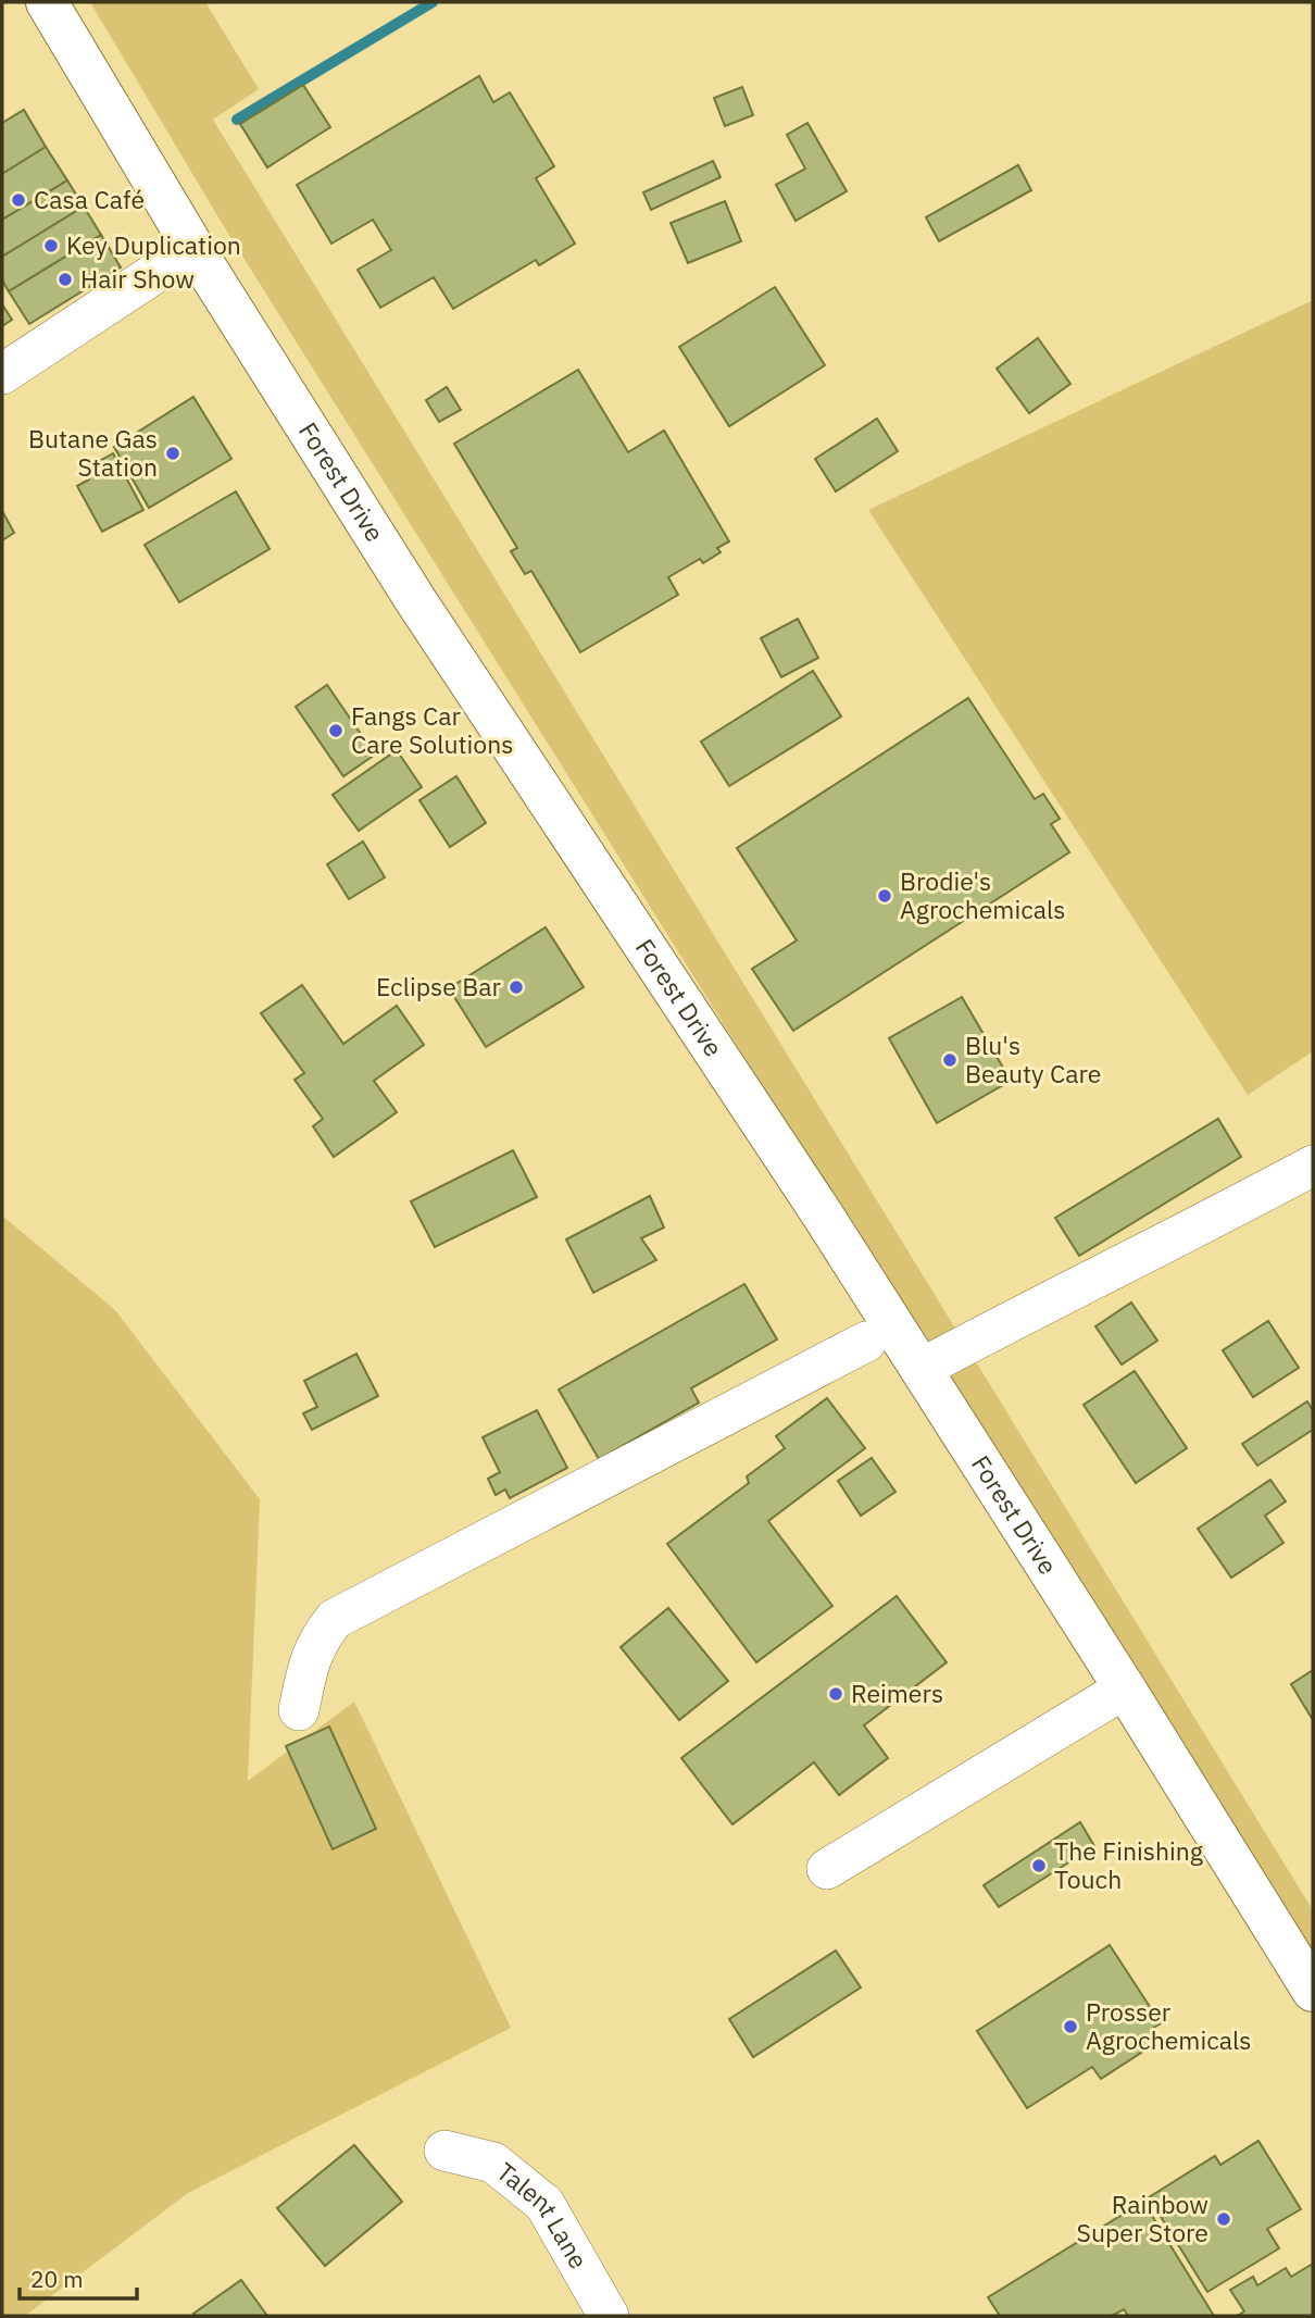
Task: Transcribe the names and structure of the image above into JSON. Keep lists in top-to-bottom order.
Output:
{
  "streets": {
    "main road": ["Forest Drive"],
    "street": ["Talent Lane"]
  },
  "places": [
    "Casa Café",
    "Key Duplication",
    "Hair Show",
    "Butane Gas Station",
    "Fangs Car Care Solutions",
    "Brodie's Agrochemicals",
    "Eclipse Bar",
    "Blu's Beauty Care",
    "Reimers",
    "The Finishing Touch",
    "Prosser Agrochemicals",
    "Rainbow Super Store"
  ],
  "scale_bar": "20 m"
}
